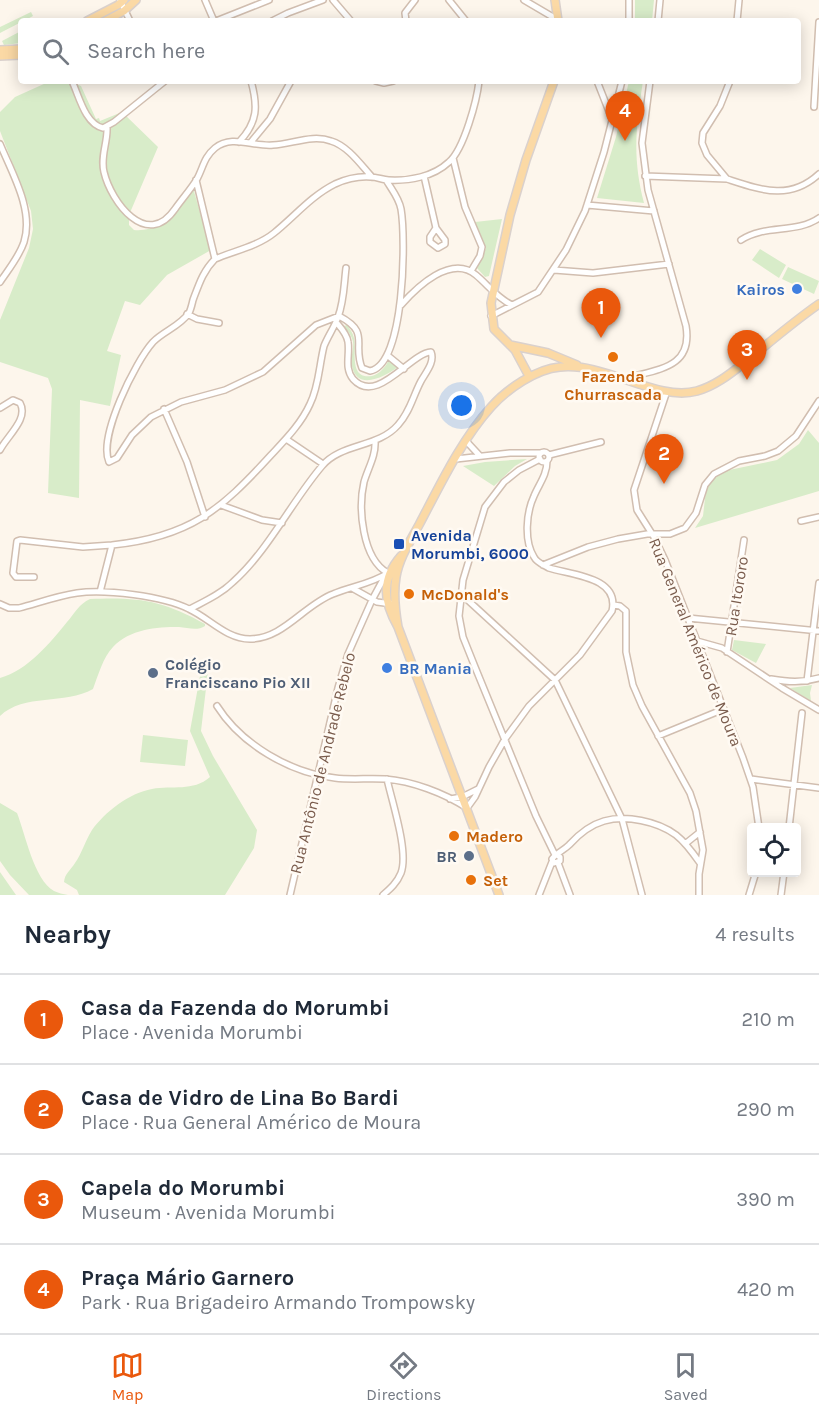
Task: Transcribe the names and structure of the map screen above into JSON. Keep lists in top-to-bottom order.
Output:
{
  "streets": {
    "street": ["Rua Itororo", "Rua General Américo de Moura", "Rua Antônio de Andrade Rebelo"]
  },
  "places": {
    "other": [
      "Kairos",
      "Fazenda Churrascada",
      "McDonald's",
      "BR Mania",
      "Colégio Franciscano Pio XII",
      "Madero",
      "BR",
      "Set"
    ],
    "transit": ["Avenida Morumbi, 6000"]
  },
  "page": {
    "search": "Search here",
    "pins": [
      "4",
      "1",
      "3",
      "2"
    ],
    "heading": ["Nearby", "4 results"],
    "list": [
      {
        "mark": "1",
        "name": "Casa da Fazenda do Morumbi",
        "note": "Place · Avenida Morumbi",
        "value": "210 m"
      },
      {
        "mark": "2",
        "name": "Casa de Vidro de Lina Bo Bardi",
        "note": "Place · Rua General Américo de Moura",
        "value": "290 m"
      },
      {
        "mark": "3",
        "name": "Capela do Morumbi",
        "note": "Museum · Avenida Morumbi",
        "value": "390 m"
      },
      {
        "mark": "4",
        "name": "Praça Mário Garnero",
        "note": "Park · Rua Brigadeiro Armando Trompowsky",
        "value": "420 m"
      }
    ],
    "nav": ["Map", "Directions", "Saved"]
  }
}
